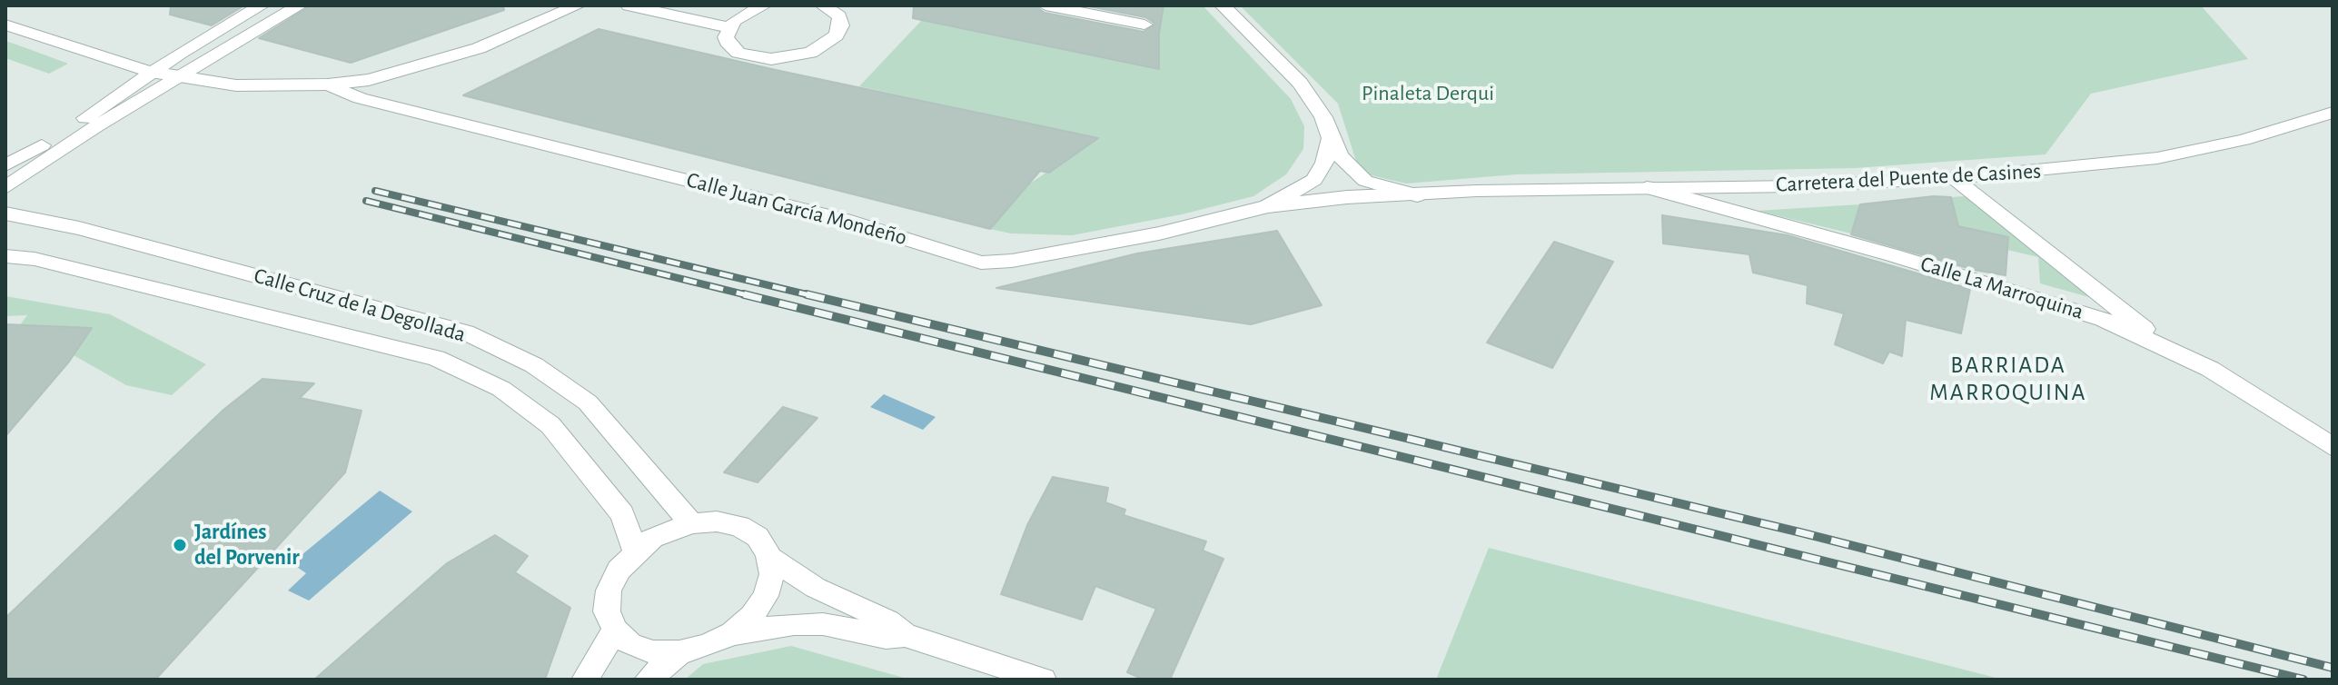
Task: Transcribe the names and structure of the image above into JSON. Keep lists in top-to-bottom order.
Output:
{
  "streets": {
    "street": [
      "Carretera del Puente de Casines",
      "Calle Juan García Mondeño",
      "Calle La Marroquina",
      "Calle Cruz de la Degollada"
    ]
  },
  "crossings": [
    ["Carretera del Puente de Casines", "Calle Juan García Mondeño"],
    ["Carretera del Puente de Casines", "Calle La Marroquina"]
  ],
  "districts": ["BARRIADA MARROQUINA"],
  "parks": ["Pinaleta Derqui"],
  "places": ["Jardínes del Porvenir"]
}
